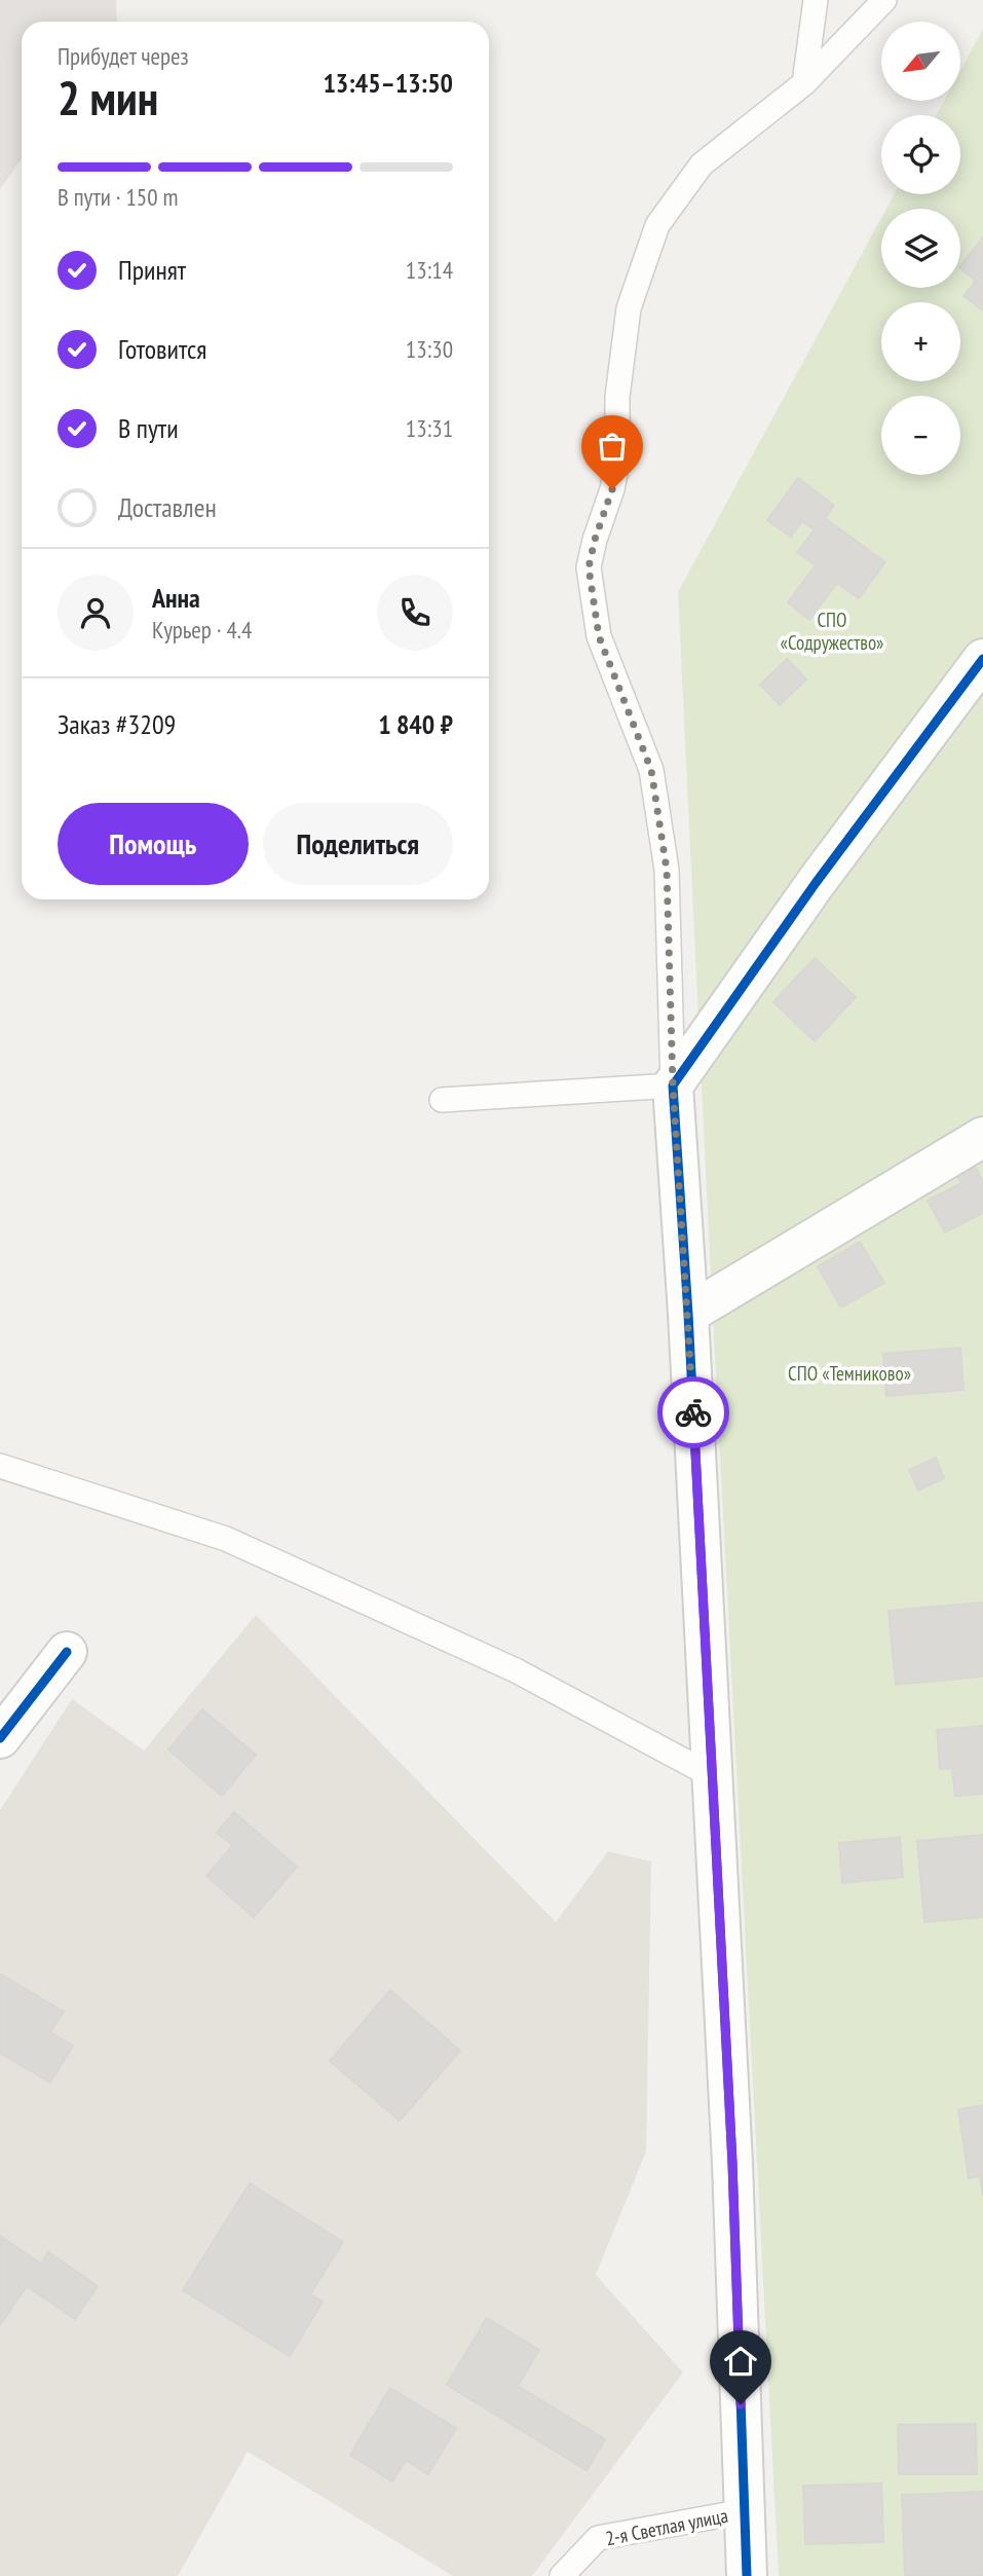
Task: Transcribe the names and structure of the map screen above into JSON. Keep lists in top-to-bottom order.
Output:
{
  "streets": {
    "lane": ["2-я Светлая улица"]
  },
  "parks": ["СПО «Содружество»", "СПО «Темниково»"],
  "north": "bottom left",
  "page": {
    "map_buttons": ["+", "−"],
    "heading": ["2 мин", "Прибудет через", "13:45–13:50"],
    "panel": [
      "Анна",
      "Курьер · 4.4",
      "Заказ #3209",
      "1 840 ₽"
    ],
    "bar": "В пути · 150 m",
    "list": [
      ["Принят", "13:14"],
      ["Готовится", "13:30"],
      ["В пути", "13:31"],
      "Доставлен"
    ],
    "buttons": ["Помощь", "Поделиться"]
  }
}
